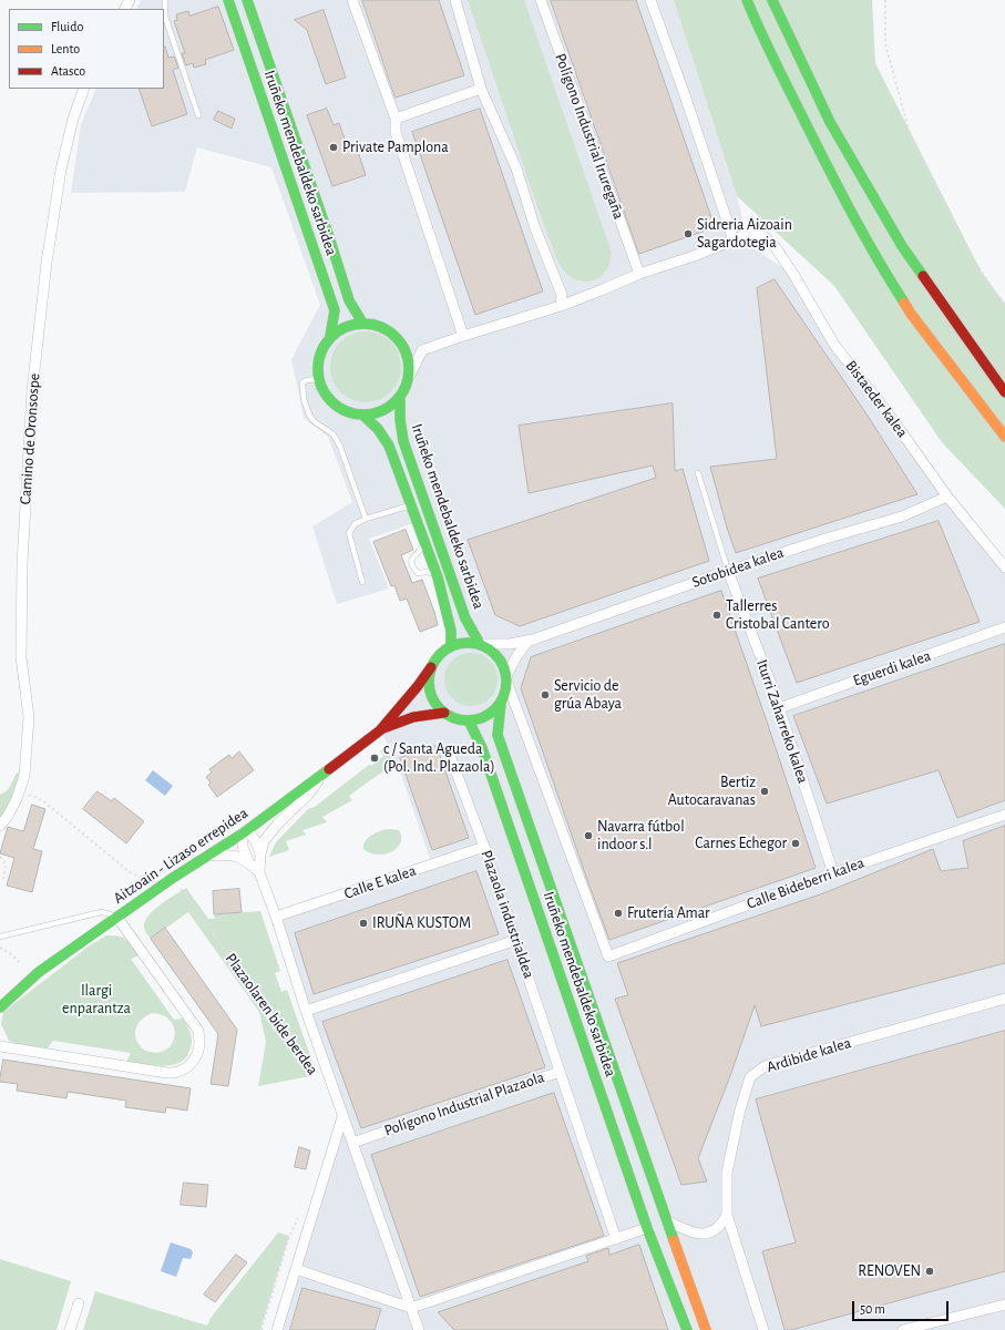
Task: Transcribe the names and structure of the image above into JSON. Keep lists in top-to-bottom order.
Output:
{
  "streets": {
    "main road": ["Iruñeko mendebaldeko sarbidea", "Aitzoain - Lizaso errepidea"],
    "street": [
      "Polígono Industrial Iruregaña",
      "Bistaeder kalea",
      "Camino de Oronsospe",
      "Sotobidea kalea",
      "Eguerdi kalea",
      "Iturri Zaharreko kalea",
      "Calle E kalea",
      "Calle Bideberri kalea",
      "Plazaola industrialdea",
      "Ardibide kalea",
      "Polígono Industrial Plazaola"
    ],
    "path": ["Plazaolaren bide berdea"]
  },
  "crossings": [
    ["Iruñeko mendebaldeko sarbidea", "Sotobidea kalea"],
    ["Iruñeko mendebaldeko sarbidea", "Calle Bideberri kalea"],
    ["Bistaeder kalea", "Sotobidea kalea"],
    ["Sotobidea kalea", "Iturri Zaharreko kalea"],
    ["Sotobidea kalea", "Calle Bideberri kalea"],
    ["Eguerdi kalea", "Iturri Zaharreko kalea"],
    ["Iturri Zaharreko kalea", "Calle Bideberri kalea"],
    ["Calle E kalea", "Plazaola industrialdea"],
    ["Plazaola industrialdea", "Polígono Industrial Plazaola"]
  ],
  "parks": ["Ilargi enparantza"],
  "places": [
    "Private Pamplona",
    "Sidreria Aizoain Sagardotegia",
    "Tallerres Cristobal Cantero",
    "Servicio de grúa Abaya",
    "c / Santa Agueda (Pol. Ind. Plazaola)",
    "Bertiz Autocaravanas",
    "Navarra fútbol indoor s.l",
    "Carnes Echegor",
    "Frutería Amar",
    "IRUÑA KUSTOM",
    "RENOVEN"
  ],
  "legend": ["Fluido", "Lento", "Atasco"],
  "scale_bar": "50 m"
}
